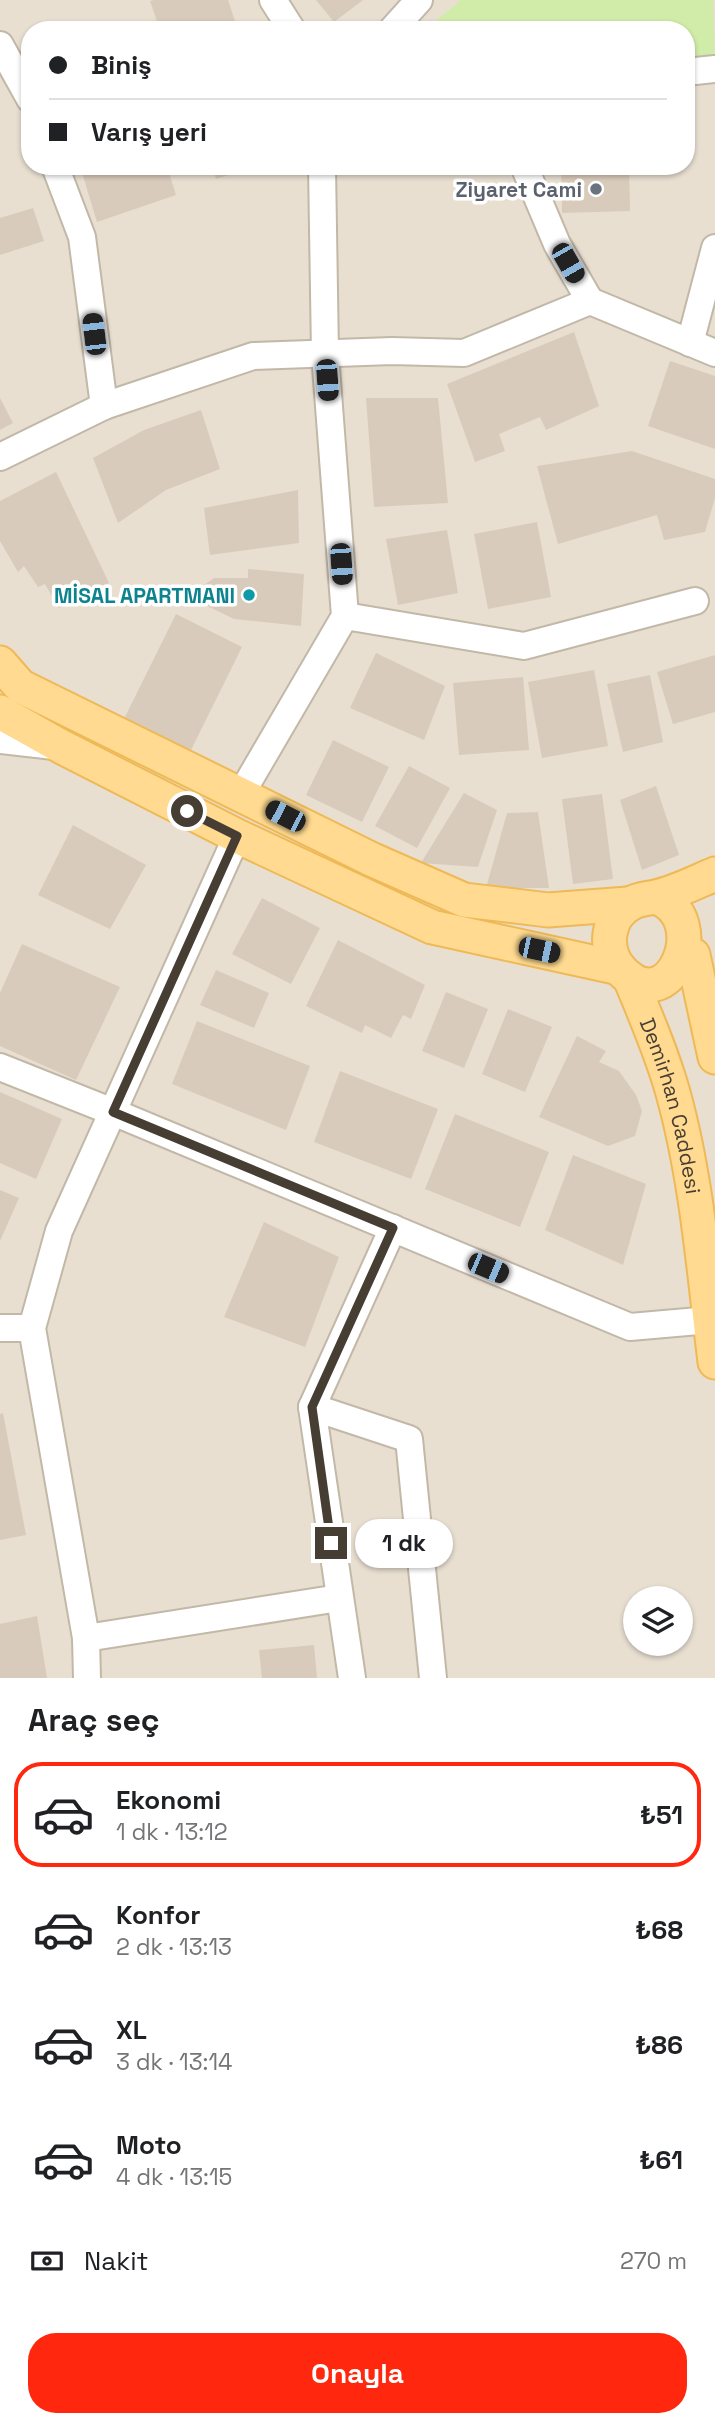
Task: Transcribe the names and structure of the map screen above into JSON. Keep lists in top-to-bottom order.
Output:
{
  "streets": {
    "main road": ["Demirhan Caddesi"]
  },
  "places": ["Ziyaret Cami", "MİSAL APARTMANI"],
  "page": {
    "banner": ["Biniş", "Varış yeri"],
    "bubble": "1 dk",
    "heading": "Araç seç",
    "list": [
      {
        "name": "Ekonomi",
        "note": "1 dk · 13:12",
        "value": "₺51"
      },
      {
        "name": "Konfor",
        "note": "2 dk · 13:13",
        "value": "₺68"
      },
      {
        "name": "XL",
        "note": "3 dk · 13:14",
        "value": "₺86"
      },
      {
        "name": "Moto",
        "note": "4 dk · 13:15",
        "value": "₺61"
      }
    ],
    "pay": ["Nakit", "270 m"],
    "buttons": "Onayla"
  }
}
